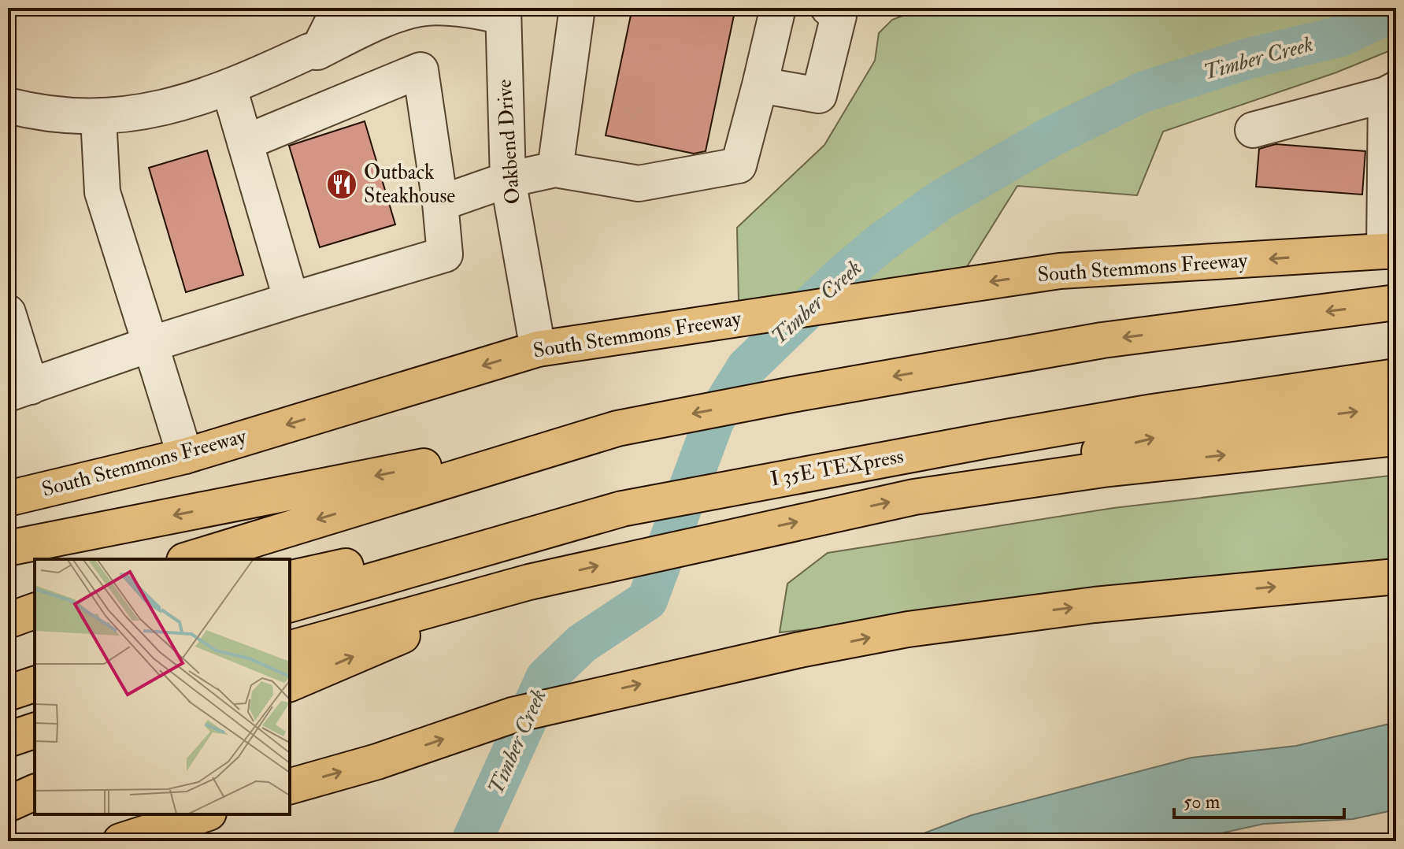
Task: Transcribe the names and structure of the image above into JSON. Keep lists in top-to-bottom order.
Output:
{
  "streets": {
    "main road": ["South Stemmons Freeway", "I 35E TEXpress"],
    "street": ["Oakbend Drive"]
  },
  "crossings": [
    ["Oakbend Drive", "South Stemmons Freeway"]
  ],
  "water": ["Timber Creek"],
  "places": {
    "restaurant": ["Outback Steakhouse"]
  },
  "scale_bar": "50 m"
}
